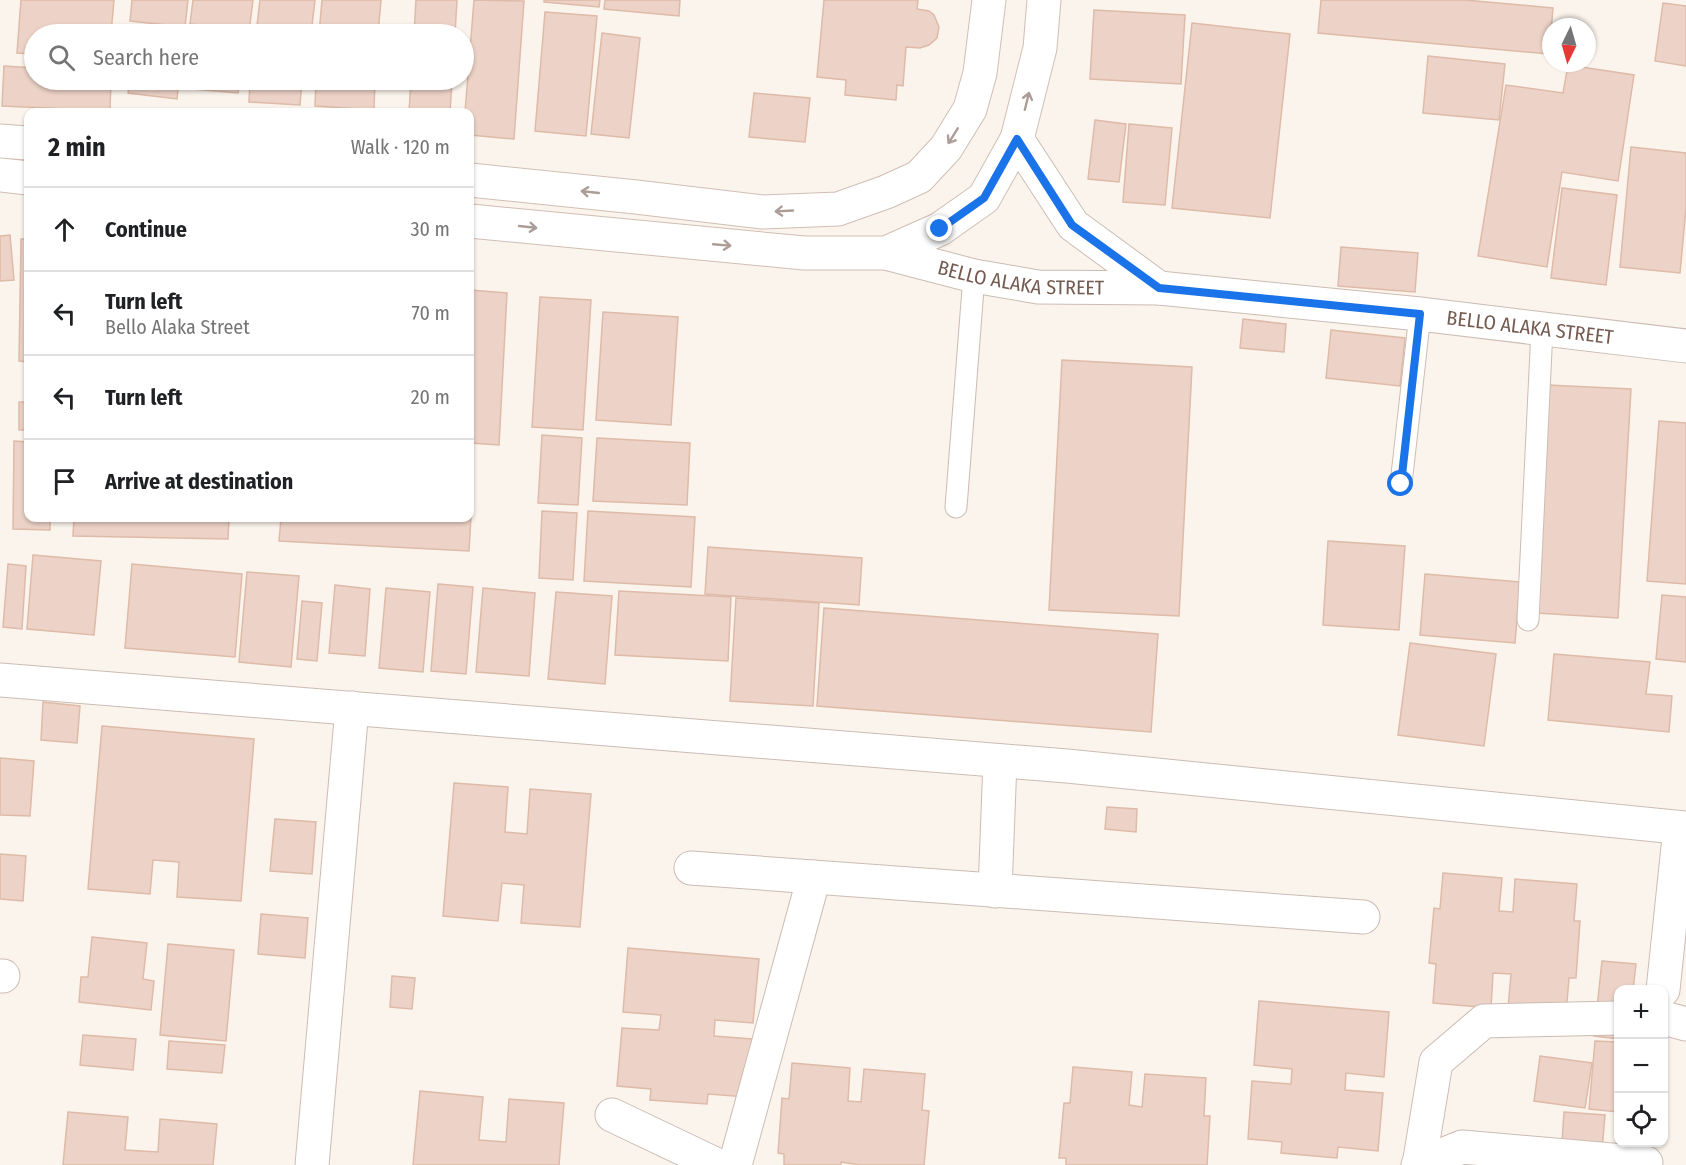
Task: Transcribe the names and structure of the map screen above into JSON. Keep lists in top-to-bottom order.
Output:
{
  "streets": {
    "street": ["BELLO ALAKA STREET"]
  },
  "north": "bottom",
  "page": {
    "search": "Search here",
    "heading": ["2 min", "Walk · 120 m"],
    "list": [
      ["Continue", "30 m"],
      ["Turn left", "Bello Alaka Street", "70 m"],
      ["Turn left", "20 m"],
      "Arrive at destination"
    ],
    "map_buttons": ["+", "−"]
  }
}
